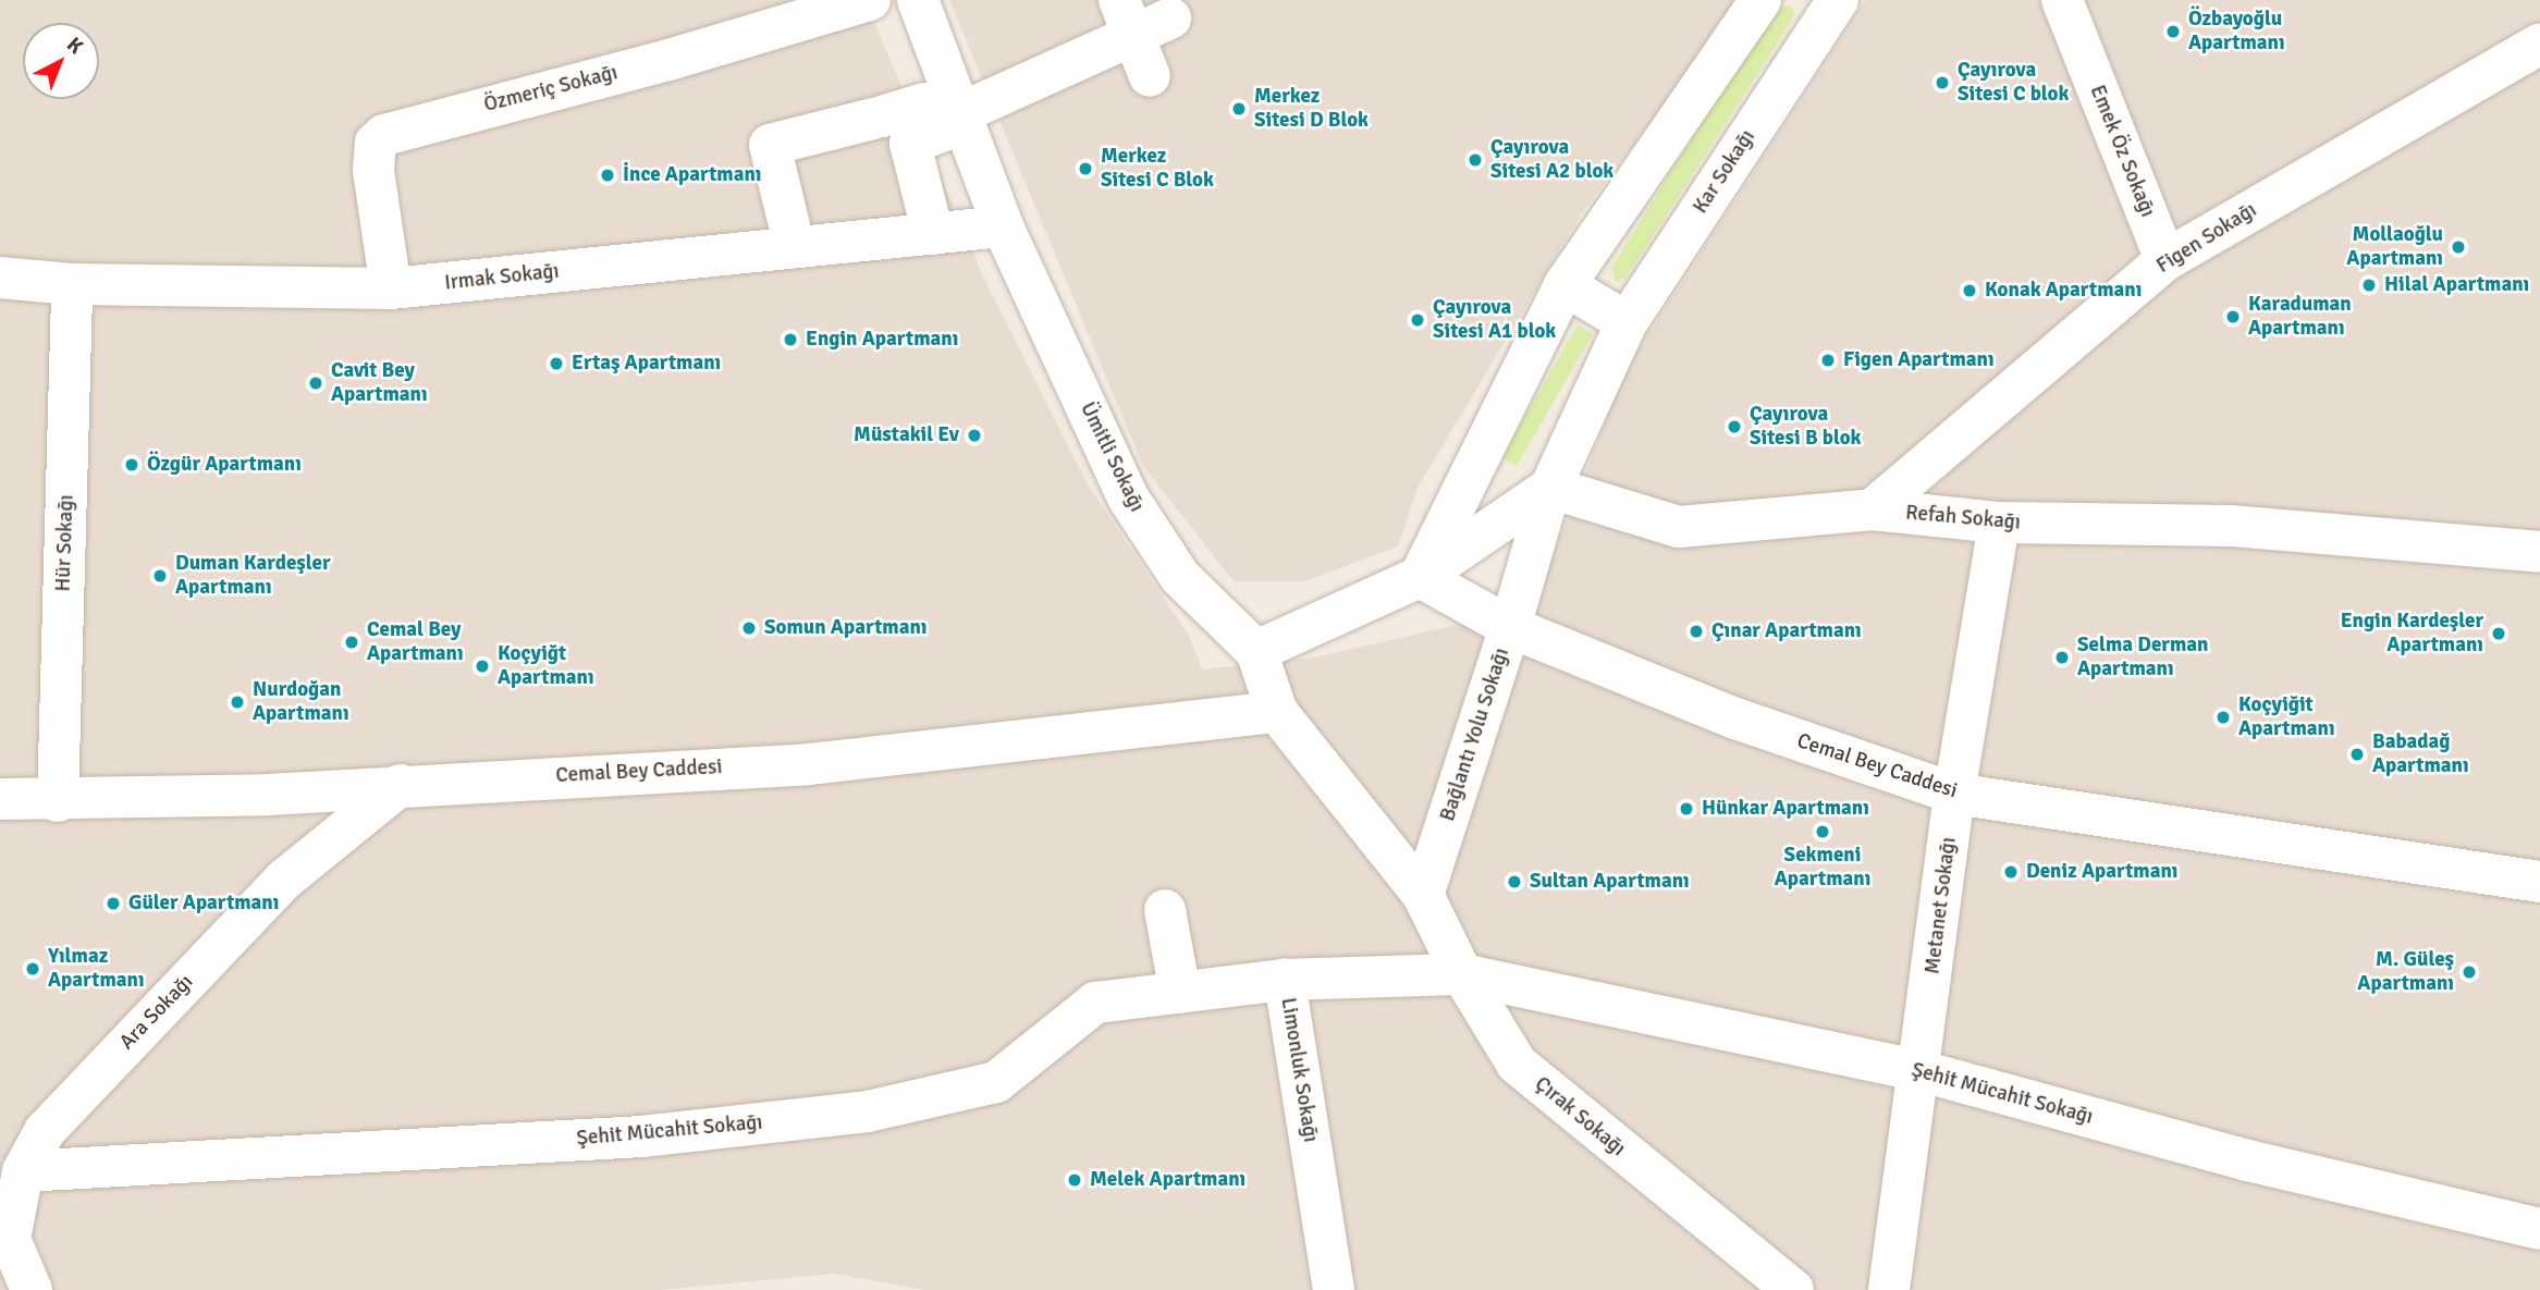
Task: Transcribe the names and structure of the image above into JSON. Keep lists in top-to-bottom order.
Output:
{
  "streets": {
    "street": [
      "Özmeriç Sokağı",
      "Emek Öz Sokağı",
      "Kar Sokağı",
      "Figen Sokağı",
      "Irmak Sokağı",
      "Ümitli Sokağı",
      "Refah Sokağı",
      "Hür Sokağı",
      "Bağlantı Yolu Sokağı",
      "Cemal Bey Caddesi",
      "Metanet Sokağı",
      "Ara Sokağı",
      "Limonluk Sokağı",
      "Şehit Mücahit Sokağı",
      "Çırak Sokağı"
    ]
  },
  "crossings": [
    ["Özmeriç Sokağı", "Irmak Sokağı"],
    ["Emek Öz Sokağı", "Figen Sokağı"],
    ["Kar Sokağı", "Refah Sokağı"],
    ["Figen Sokağı", "Refah Sokağı"],
    ["Irmak Sokağı", "Ümitli Sokağı"],
    ["Irmak Sokağı", "Hür Sokağı"],
    ["Ümitli Sokağı", "Bağlantı Yolu Sokağı"],
    ["Ümitli Sokağı", "Cemal Bey Caddesi"],
    ["Ümitli Sokağı", "Çırak Sokağı"],
    ["Refah Sokağı", "Metanet Sokağı"],
    ["Hür Sokağı", "Cemal Bey Caddesi"],
    ["Bağlantı Yolu Sokağı", "Cemal Bey Caddesi"],
    ["Bağlantı Yolu Sokağı", "Çırak Sokağı"],
    ["Cemal Bey Caddesi", "Metanet Sokağı"],
    ["Cemal Bey Caddesi", "Ara Sokağı"],
    ["Metanet Sokağı", "Şehit Mücahit Sokağı"],
    ["Ara Sokağı", "Şehit Mücahit Sokağı"],
    ["Limonluk Sokağı", "Şehit Mücahit Sokağı"],
    ["Limonluk Sokağı", "Çırak Sokağı"],
    ["Şehit Mücahit Sokağı", "Çırak Sokağı"]
  ],
  "places": [
    "Özbayoğlu Apartmanı",
    "Çayırova Sitesi C blok",
    "Merkez Sitesi D Blok",
    "Çayırova Sitesi A2 blok",
    "Merkez Sitesi C Blok",
    "İnce Apartmanı",
    "Mollaoğlu Apartmanı",
    "Hilal Apartmanı",
    "Konak Apartmanı",
    "Karaduman Apartmanı",
    "Çayırova Sitesi A1 blok",
    "Engin Apartmanı",
    "Figen Apartmanı",
    "Ertaş Apartmanı",
    "Cavit Bey Apartmanı",
    "Çayırova Sitesi B blok",
    "Müstakil Ev",
    "Özgür Apartmanı",
    "Duman Kardeşler Apartmanı",
    "Somun Apartmanı",
    "Çınar Apartmanı",
    "Engin Kardeşler Apartmanı",
    "Cemal Bey Apartmanı",
    "Selma Derman Apartmanı",
    "Koçyiğt Apartmanı",
    "Nurdoğan Apartmanı",
    "Koçyiğit Apartmanı",
    "Babadağ Apartmanı",
    "Hünkar Apartmanı",
    "Sekmeni Apartmanı",
    "Deniz Apartmanı",
    "Sultan Apartmanı",
    "Güler Apartmanı",
    "Yılmaz Apartmanı",
    "M. Güleş Apartmanı",
    "Melek Apartmanı"
  ],
  "north": "top right"
}
